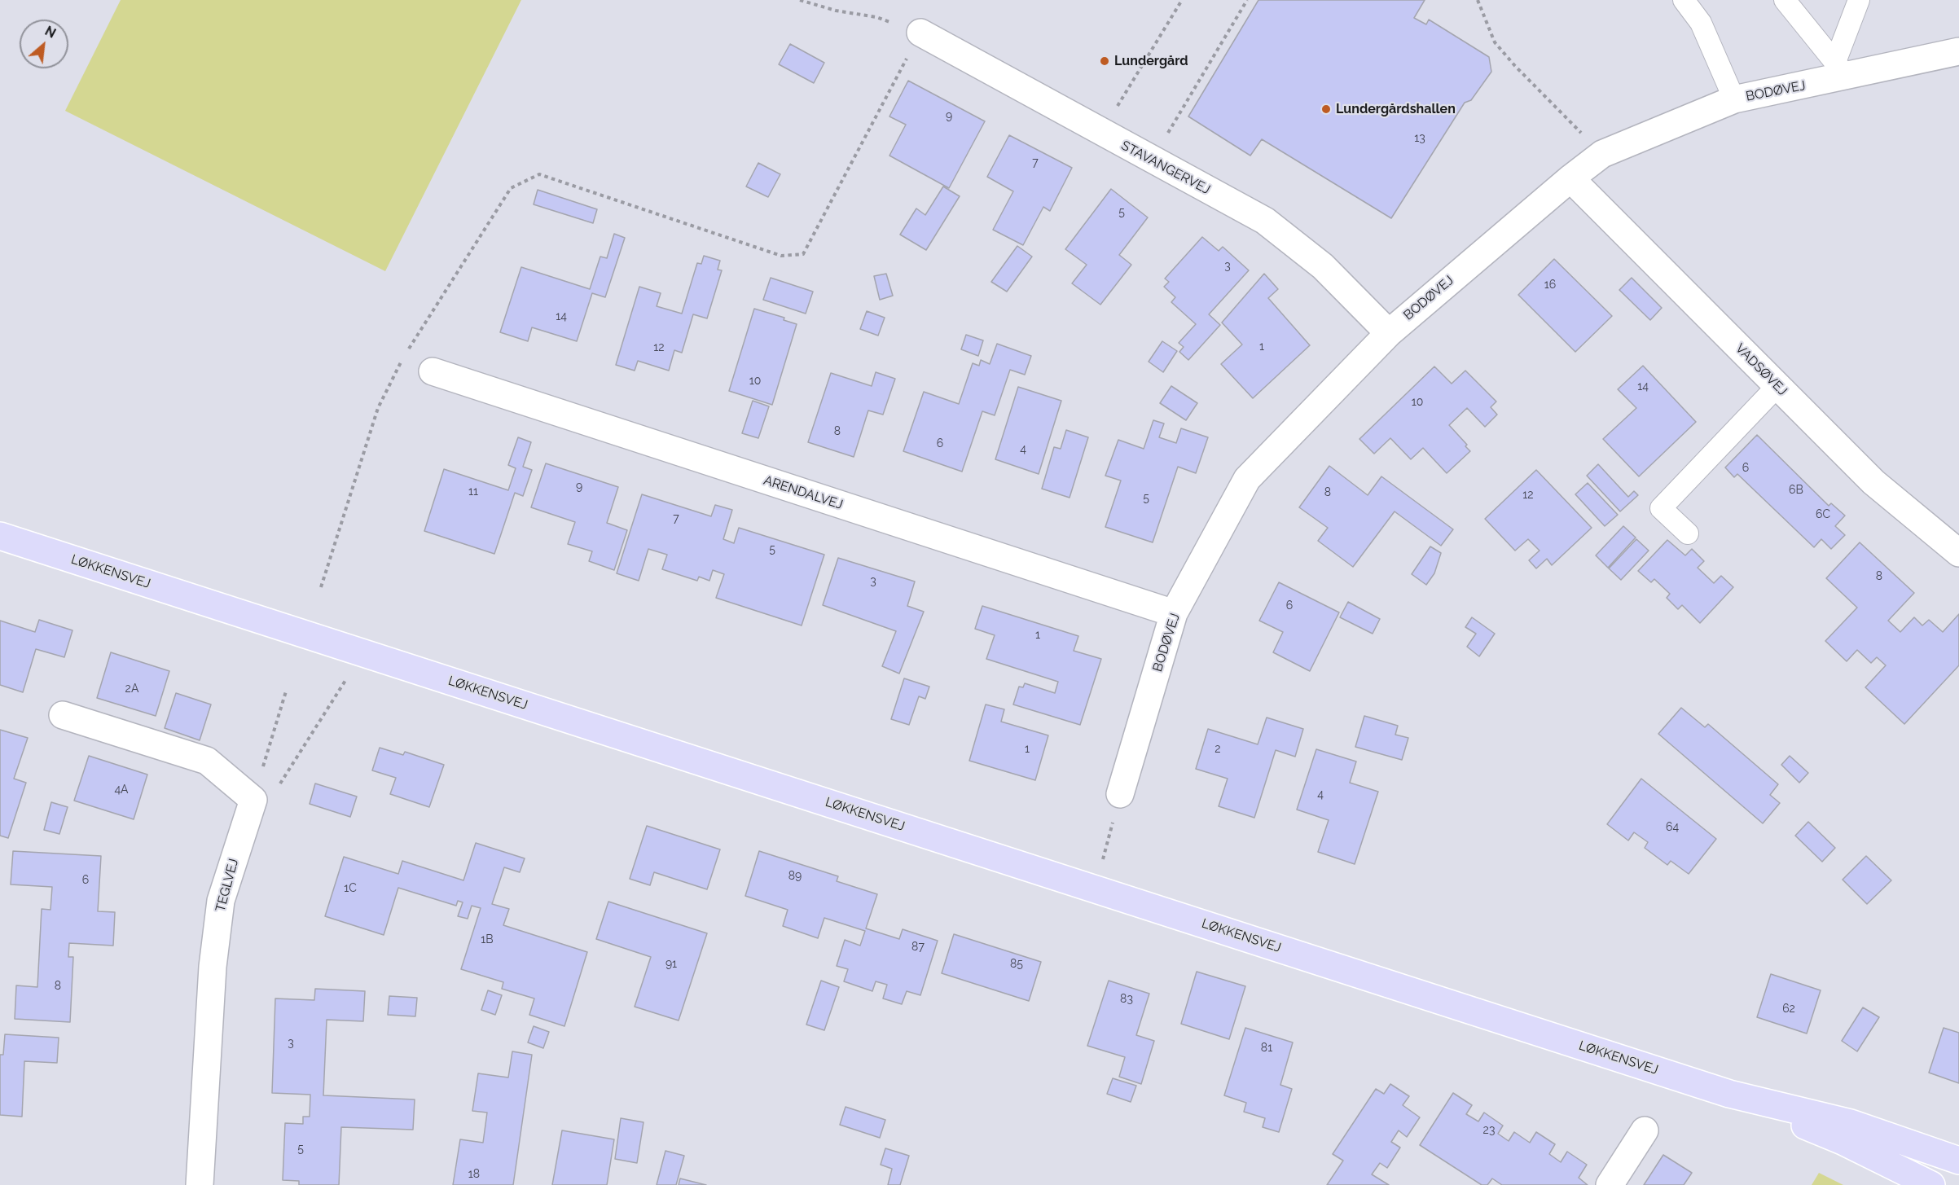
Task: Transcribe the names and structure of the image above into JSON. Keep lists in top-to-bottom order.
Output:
{
  "streets": {
    "main road": ["LØKKENSVEJ"],
    "street": [
      "BODØVEJ",
      "STAVANGERVEJ",
      "VADSØVEJ",
      "ARENDALVEJ",
      "TEGLVEJ"
    ]
  },
  "crossings": [
    ["BODØVEJ", "STAVANGERVEJ"],
    ["BODØVEJ", "VADSØVEJ"],
    ["BODØVEJ", "ARENDALVEJ"]
  ],
  "places": ["Lundergård", "Lundergårdshallen"],
  "house_numbers": [
    "9",
    "13",
    "7",
    "5",
    "3",
    "16",
    "14",
    "1",
    "12",
    "10",
    "14",
    "10",
    "8",
    "6",
    "4",
    "6",
    "9",
    "6B",
    "11",
    "8",
    "12",
    "5",
    "6C",
    "7",
    "5",
    "8",
    "3",
    "6",
    "1",
    "2A",
    "1",
    "2",
    "4A",
    "4",
    "64",
    "89",
    "6",
    "1C",
    "1B",
    "87",
    "91",
    "85",
    "8",
    "83",
    "62",
    "3",
    "81",
    "23",
    "5",
    "18"
  ],
  "north": "top right"
}
